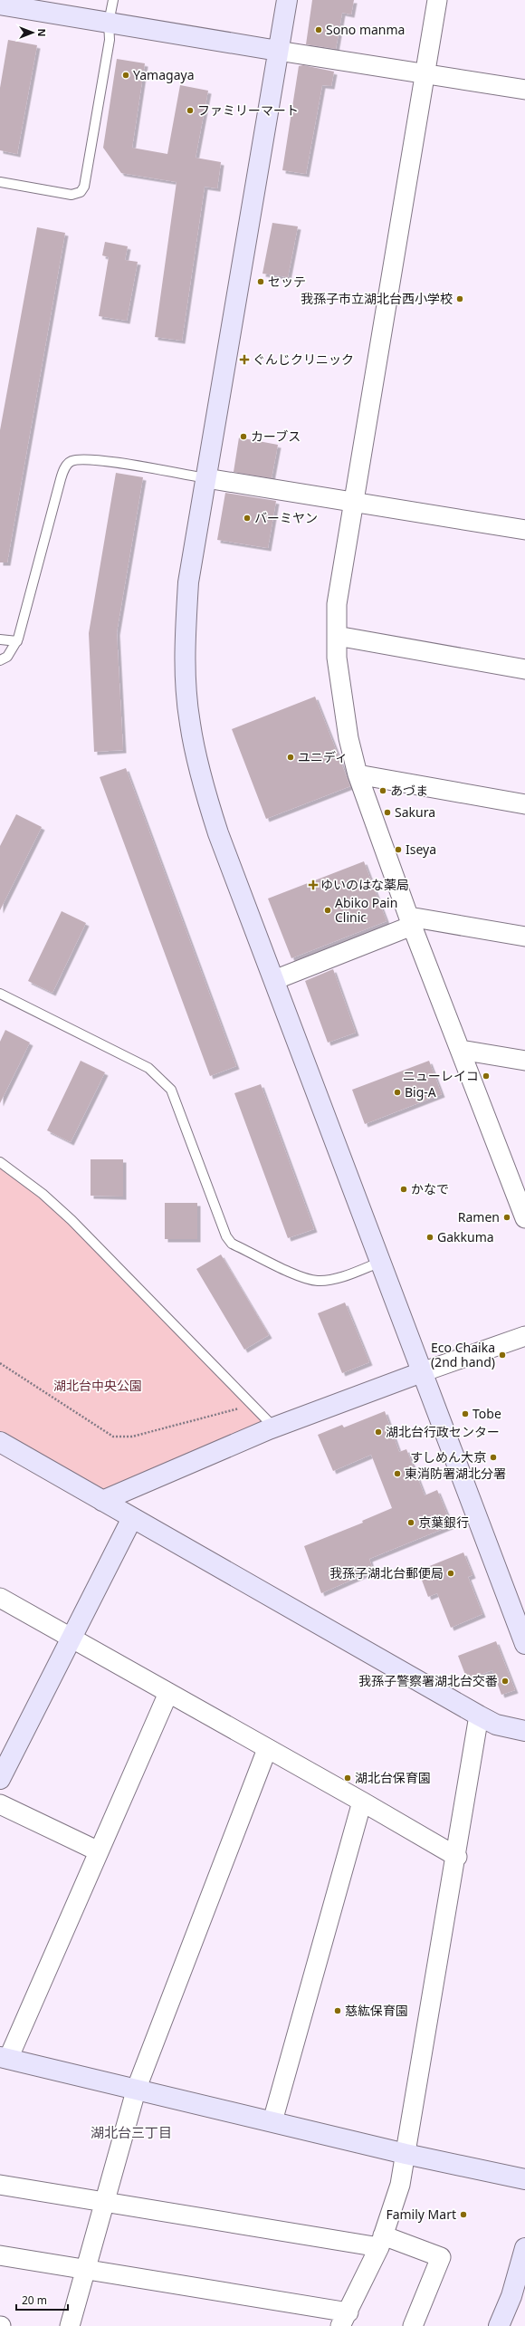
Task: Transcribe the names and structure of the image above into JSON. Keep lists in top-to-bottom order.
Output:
{
  "districts": ["湖北台三丁目"],
  "parks": ["湖北台中央公園"],
  "places": {
    "other": [
      "Sono manma",
      "Yamagaya",
      "ファミリーマート",
      "セッテ",
      "我孫子市立湖北台西小学校",
      "カーブス",
      "バーミヤン",
      "ユニディ",
      "あづま",
      "Sakura",
      "Iseya",
      "Abiko Pain Clinic",
      "ニューレイコ",
      "Big-A",
      "かなで",
      "Ramen",
      "Gakkuma",
      "Eco Chaika (2nd hand)",
      "Tobe",
      "湖北台行政センター",
      "すしめん大京",
      "東消防署湖北分署",
      "京葉銀行",
      "我孫子湖北台郵便局",
      "我孫子警察署湖北台交番",
      "湖北台保育園",
      "慈紘保育園",
      "Family Mart"
    ],
    "health": ["ぐんじクリニック", "ゆいのはな薬局"]
  },
  "scale_bar": "20 m",
  "north": "right"
}
